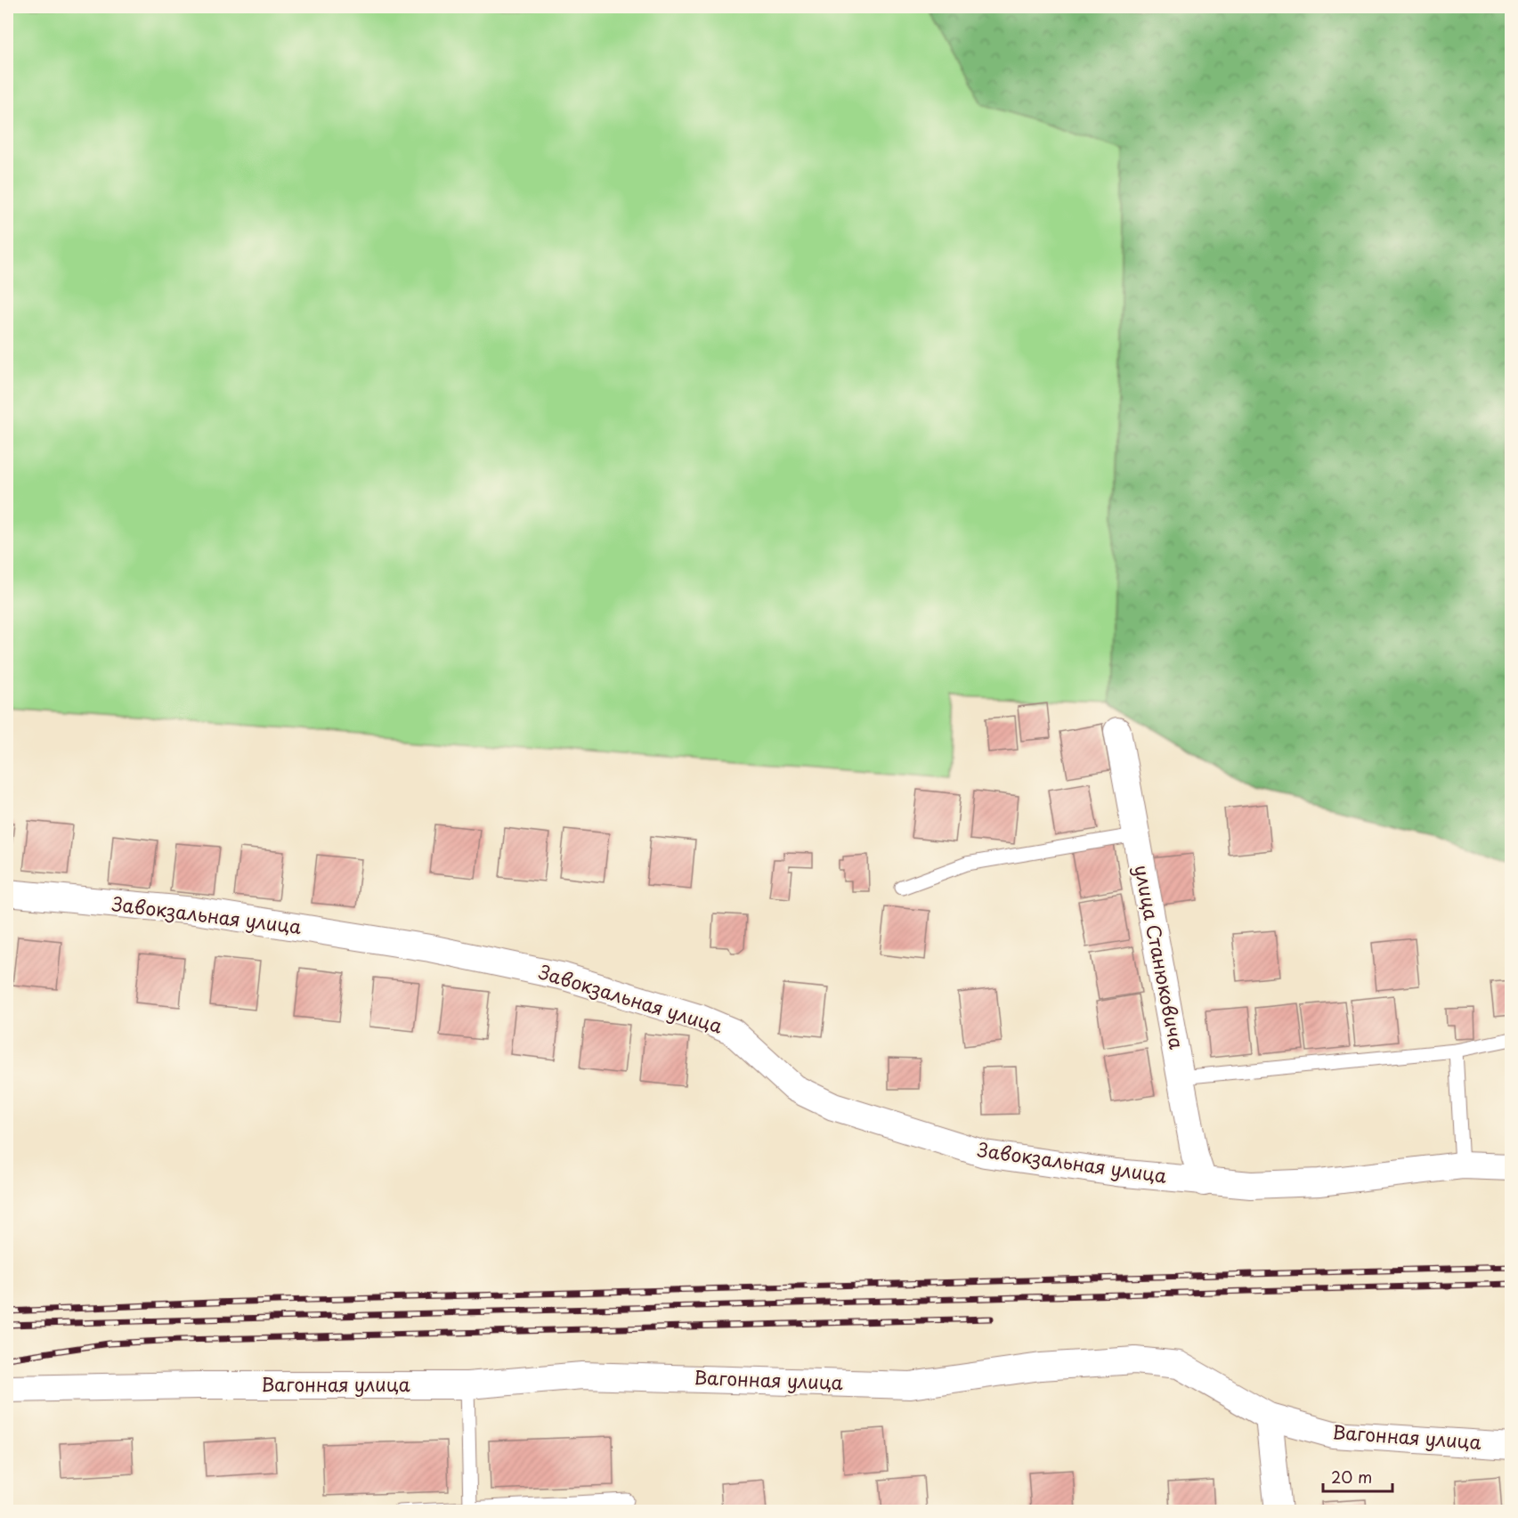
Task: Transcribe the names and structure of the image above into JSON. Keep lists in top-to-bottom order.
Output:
{
  "streets": {
    "street": ["Завокзальная улица", "улица Станюковича", "Вагонная улица"]
  },
  "crossings": [
    ["Завокзальная улица", "улица Станюковича"]
  ],
  "scale_bar": "20 m"
}
